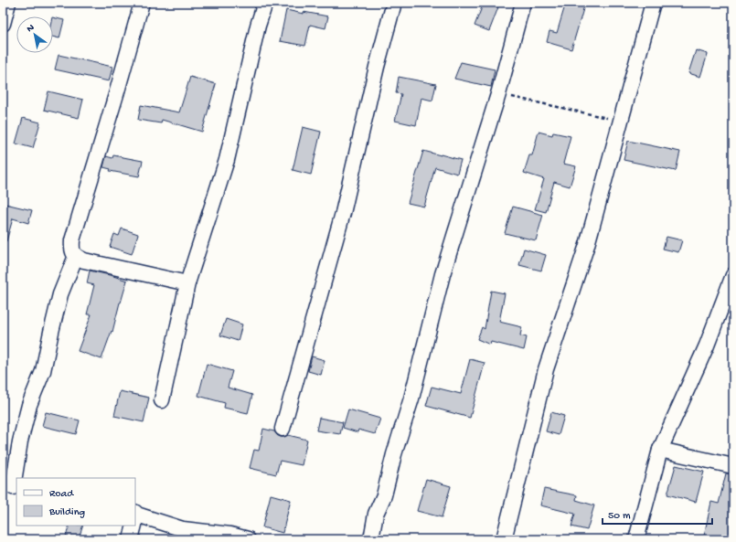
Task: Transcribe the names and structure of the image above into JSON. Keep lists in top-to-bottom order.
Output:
{
  "legend": ["Road", "Building"],
  "scale_bar": "50 m",
  "north": "top left"
}
